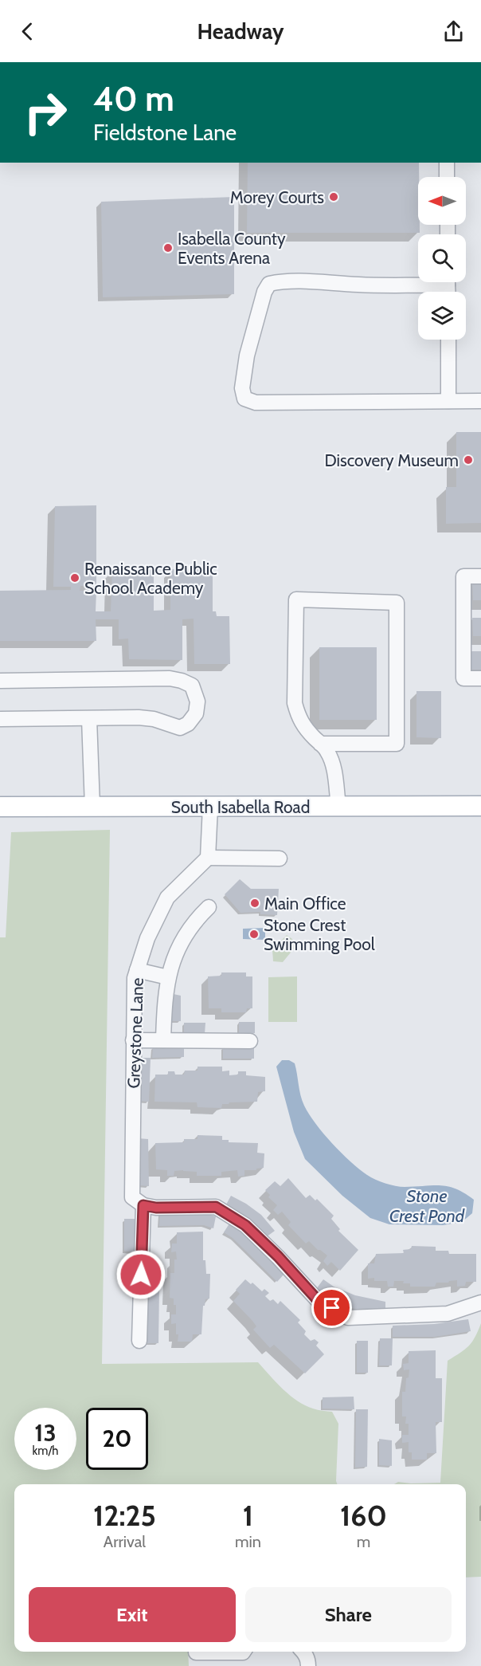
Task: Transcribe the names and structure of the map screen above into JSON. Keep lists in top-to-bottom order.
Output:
{
  "streets": {
    "main road": ["South Isabella Road"],
    "street": ["Greystone Lane"]
  },
  "water": ["Stone Crest Pond"],
  "places": [
    "Morey Courts",
    "Isabella County Events Arena",
    "Discovery Museum",
    "Renaissance Public School Academy",
    "Main Office",
    "Stone Crest Swimming Pool"
  ],
  "north": "left",
  "page": {
    "header": "Headway",
    "turn": ["40 m", "Fieldstone Lane"],
    "speed": "13 km/h",
    "limit": "20",
    "eta": [
      "12:25",
      "Arrival",
      "1",
      "min",
      "160",
      "m"
    ],
    "buttons": ["Exit", "Share"]
  }
}
